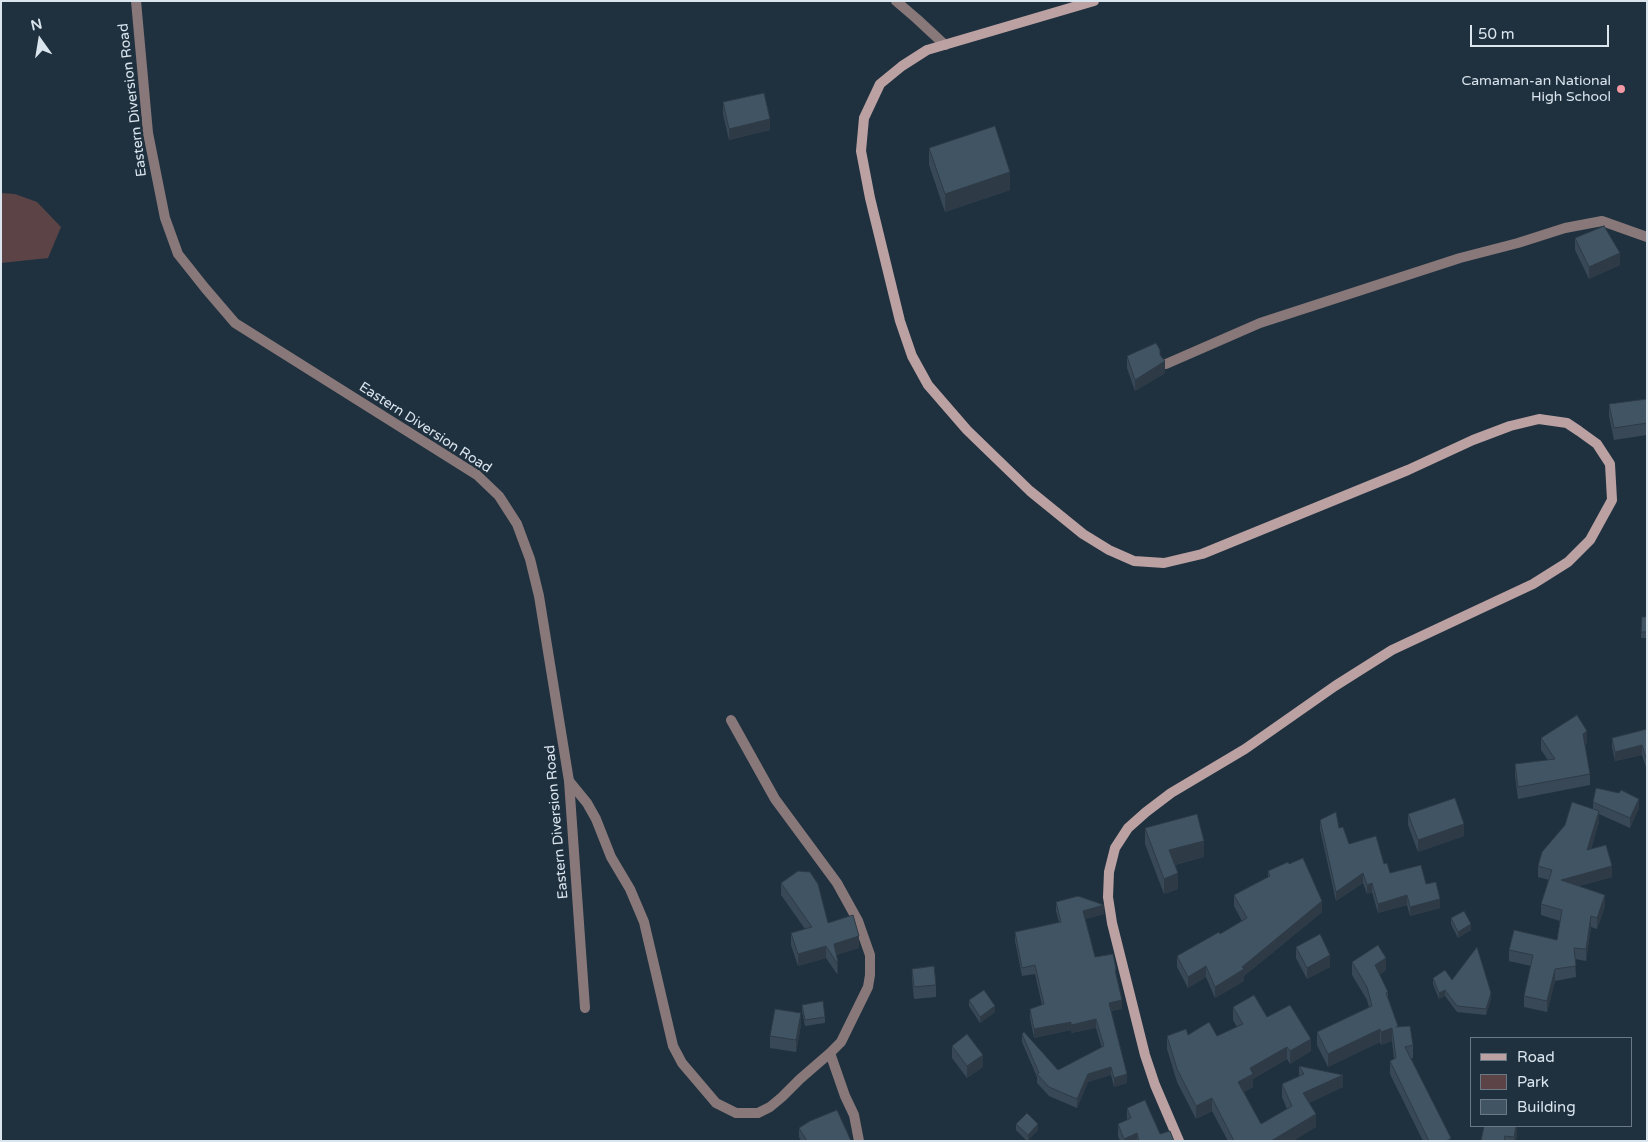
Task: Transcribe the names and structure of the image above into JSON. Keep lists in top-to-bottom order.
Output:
{
  "streets": {
    "street": ["Eastern Diversion Road"]
  },
  "places": ["Camaman-an National High School"],
  "legend": ["Road", "Park", "Building"],
  "scale_bar": "50 m",
  "north": "top"
}
